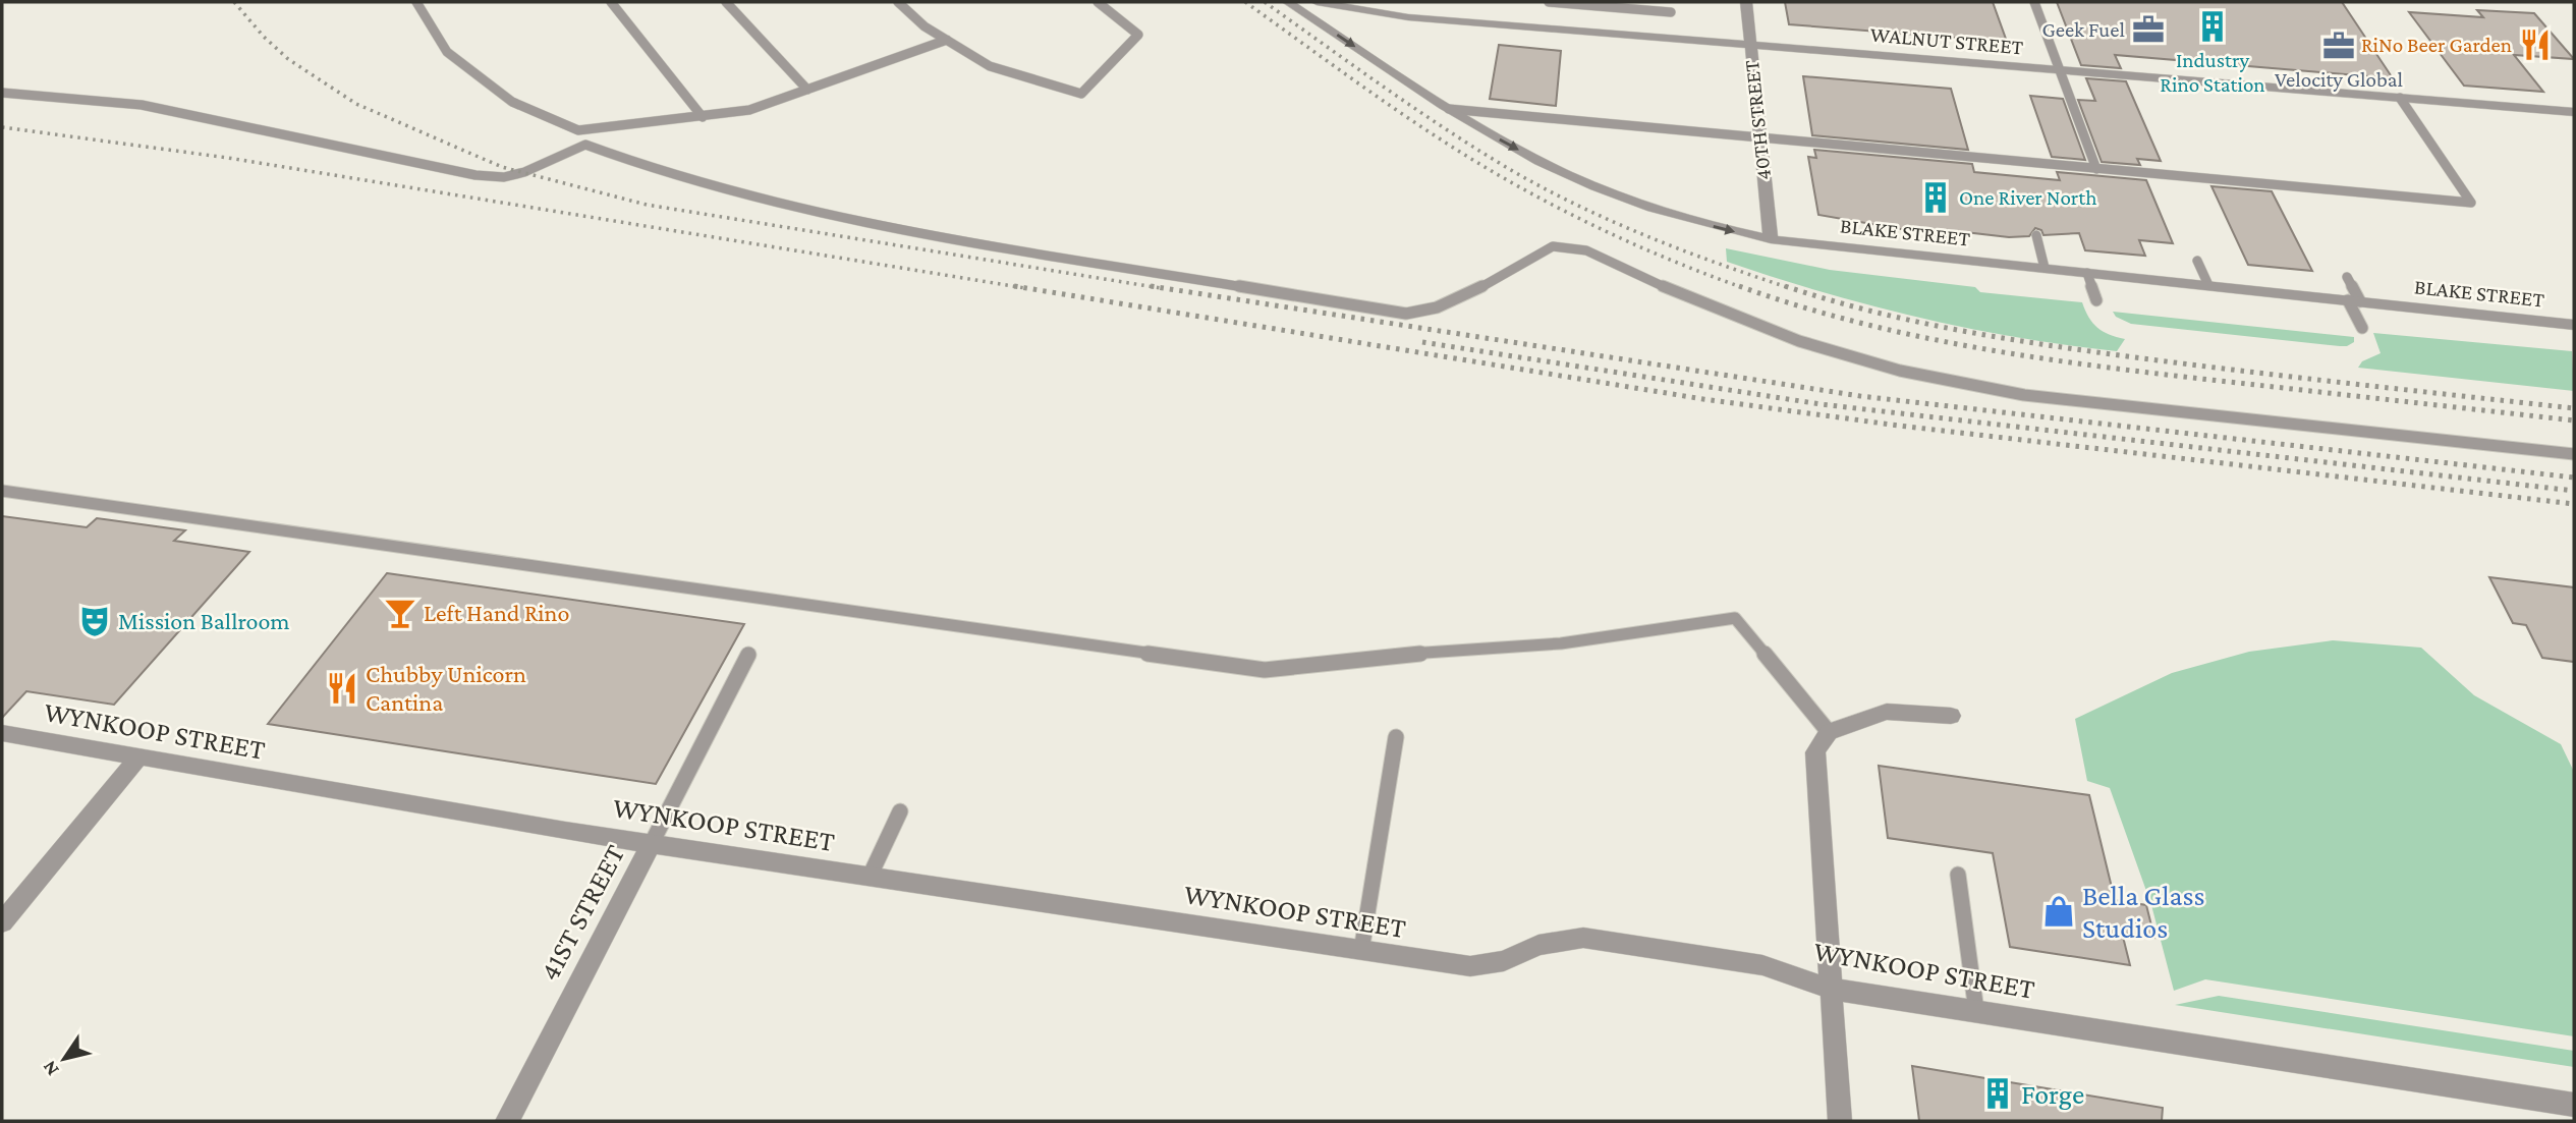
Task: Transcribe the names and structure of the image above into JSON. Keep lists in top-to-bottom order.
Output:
{
  "streets": {
    "street": [
      "WALNUT STREET",
      "40TH STREET",
      "BLAKE STREET",
      "WYNKOOP STREET",
      "41ST STREET"
    ]
  },
  "crossings": [
    ["WALNUT STREET", "40TH STREET"],
    ["40TH STREET", "BLAKE STREET"],
    ["WYNKOOP STREET", "41ST STREET"]
  ],
  "one_way": ["BLAKE STREET"],
  "places": {
    "building": ["Industry Rino Station", "One River North", "Forge"],
    "office": ["Geek Fuel", "Velocity Global"],
    "restaurant": ["RiNo Beer Garden", "Chubby Unicorn Cantina"],
    "bar": ["Left Hand Rino"],
    "theatre": ["Mission Ballroom"],
    "shop": ["Bella Glass Studios"]
  },
  "north": "bottom left"
}
